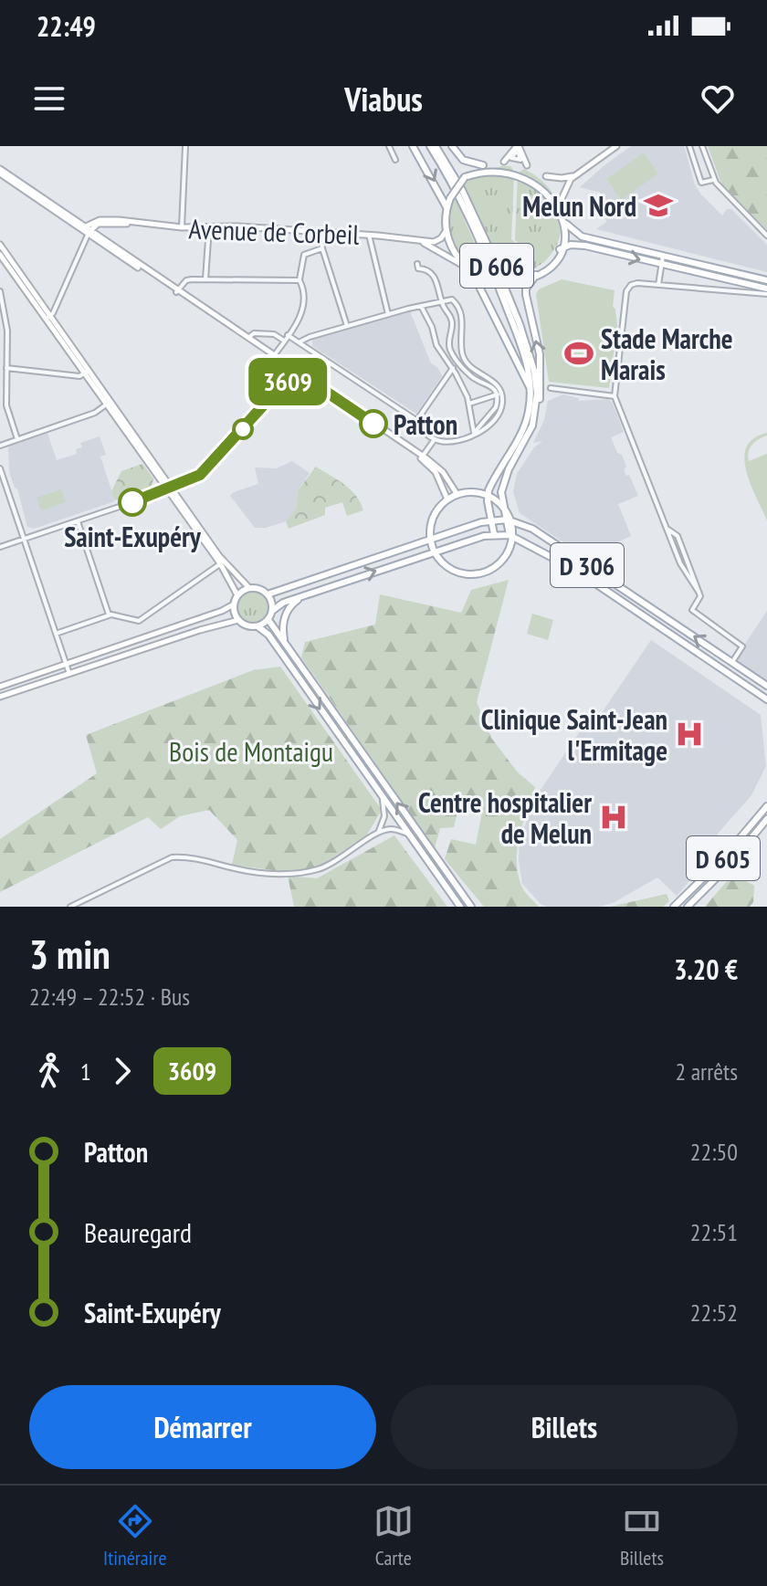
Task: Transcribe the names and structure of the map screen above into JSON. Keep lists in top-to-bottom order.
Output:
{
  "streets": {
    "main road": [
      "Avenue de Corbeil",
      "D 606",
      "D 306",
      "D 605"
    ]
  },
  "crossings": [
    ["D 606", "D 306"]
  ],
  "parks": ["Bois de Montaigu"],
  "places": {
    "school or university": ["Melun Nord"],
    "sports": ["Stade Marche Marais"],
    "other": ["Patton", "Saint-Exupéry"],
    "hospital": ["Clinique Saint-Jean l'Ermitage", "Centre hospitalier de Melun"]
  },
  "lines": ["bus line 3609"],
  "page": {
    "status": "22:49",
    "header": "Viabus",
    "on_map": "3609",
    "heading": ["3 min", "22:49 – 22:52 · Bus", "3.20 €"],
    "legs": ["1", "3609", "2 arrêts"],
    "list": [
      {
        "name": "Patton",
        "value": "22:50"
      },
      {
        "name": "Beauregard",
        "value": "22:51"
      },
      {
        "name": "Saint-Exupéry",
        "value": "22:52"
      }
    ],
    "buttons": ["Démarrer", "Billets"],
    "tabs": ["Itinéraire", "Carte", "Billets"]
  }
}
